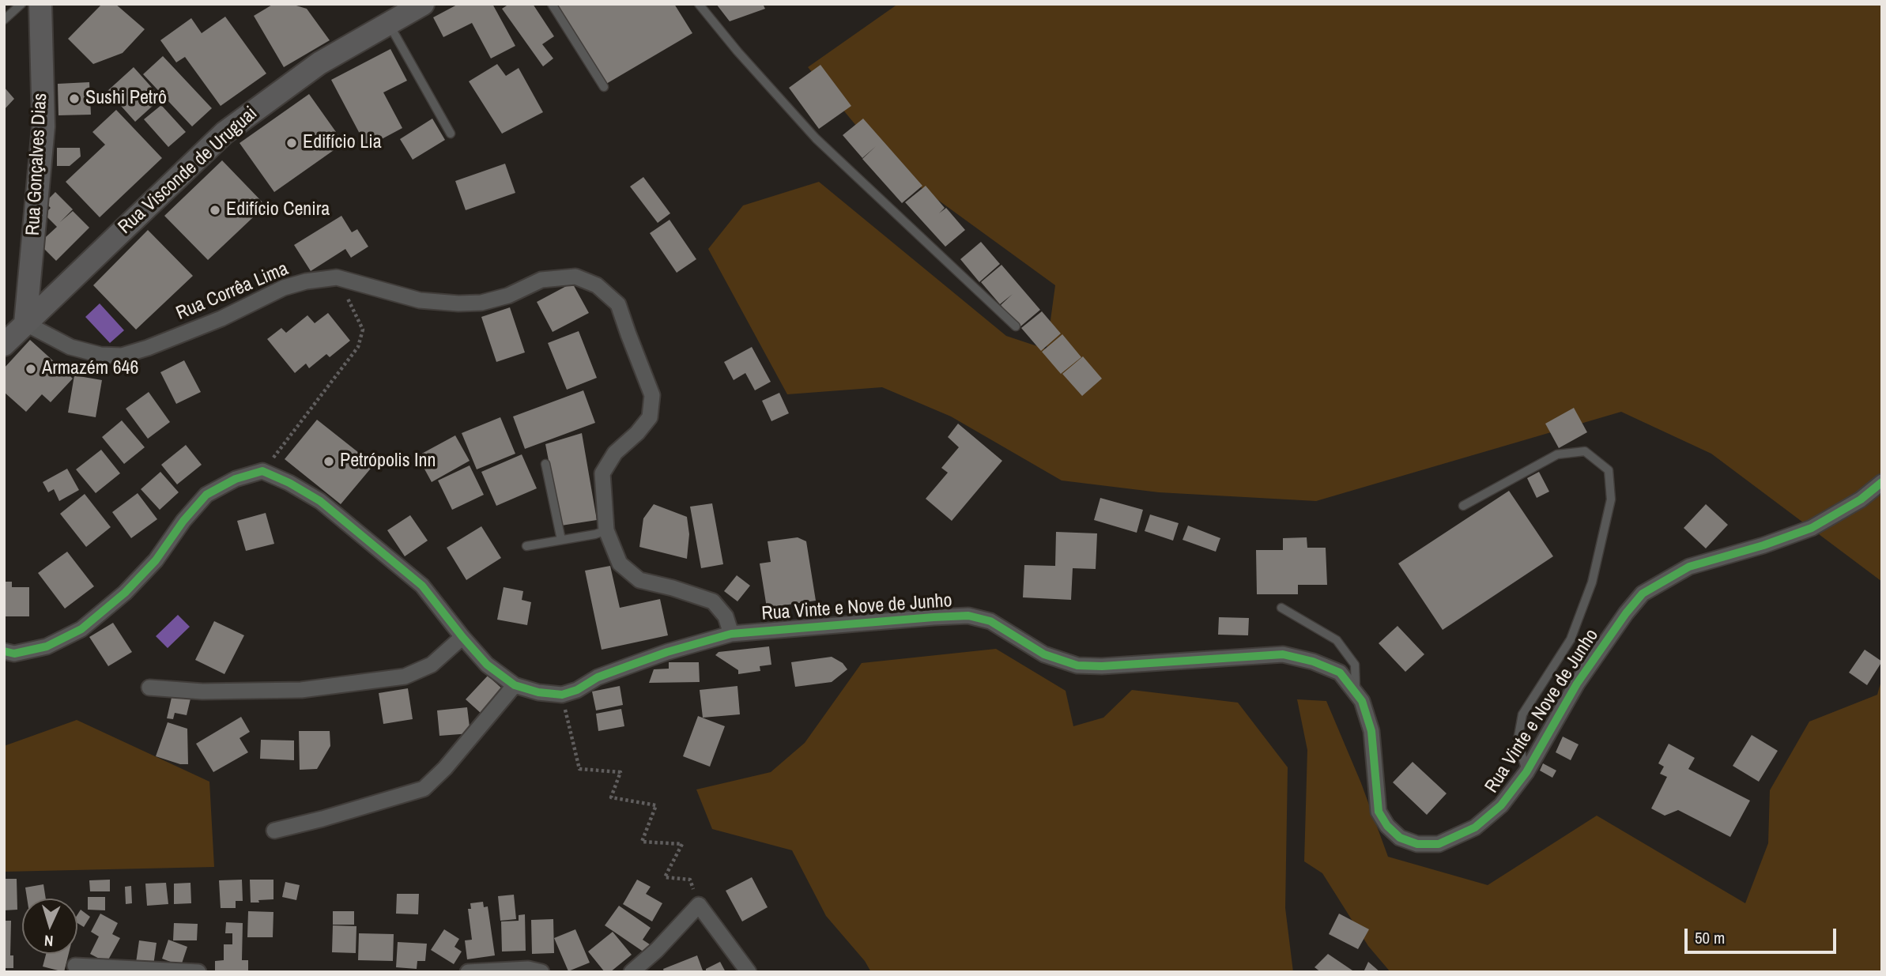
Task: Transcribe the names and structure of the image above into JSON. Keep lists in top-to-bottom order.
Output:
{
  "streets": {
    "street": [
      "Rua Gonçalves Dias",
      "Rua Visconde de Uruguai",
      "Rua Corrêa Lima",
      "Rua Vinte e Nove de Junho"
    ]
  },
  "crossings": [
    ["Rua Gonçalves Dias", "Rua Visconde de Uruguai"],
    ["Rua Gonçalves Dias", "Rua Corrêa Lima"],
    ["Rua Visconde de Uruguai", "Rua Corrêa Lima"],
    ["Rua Corrêa Lima", "Rua Vinte e Nove de Junho"]
  ],
  "places": [
    "Sushi Petrô",
    "Edifício Lia",
    "Edifício Cenira",
    "Armazém 646",
    "Petrópolis Inn"
  ],
  "scale_bar": "50 m",
  "north": "bottom"
}
